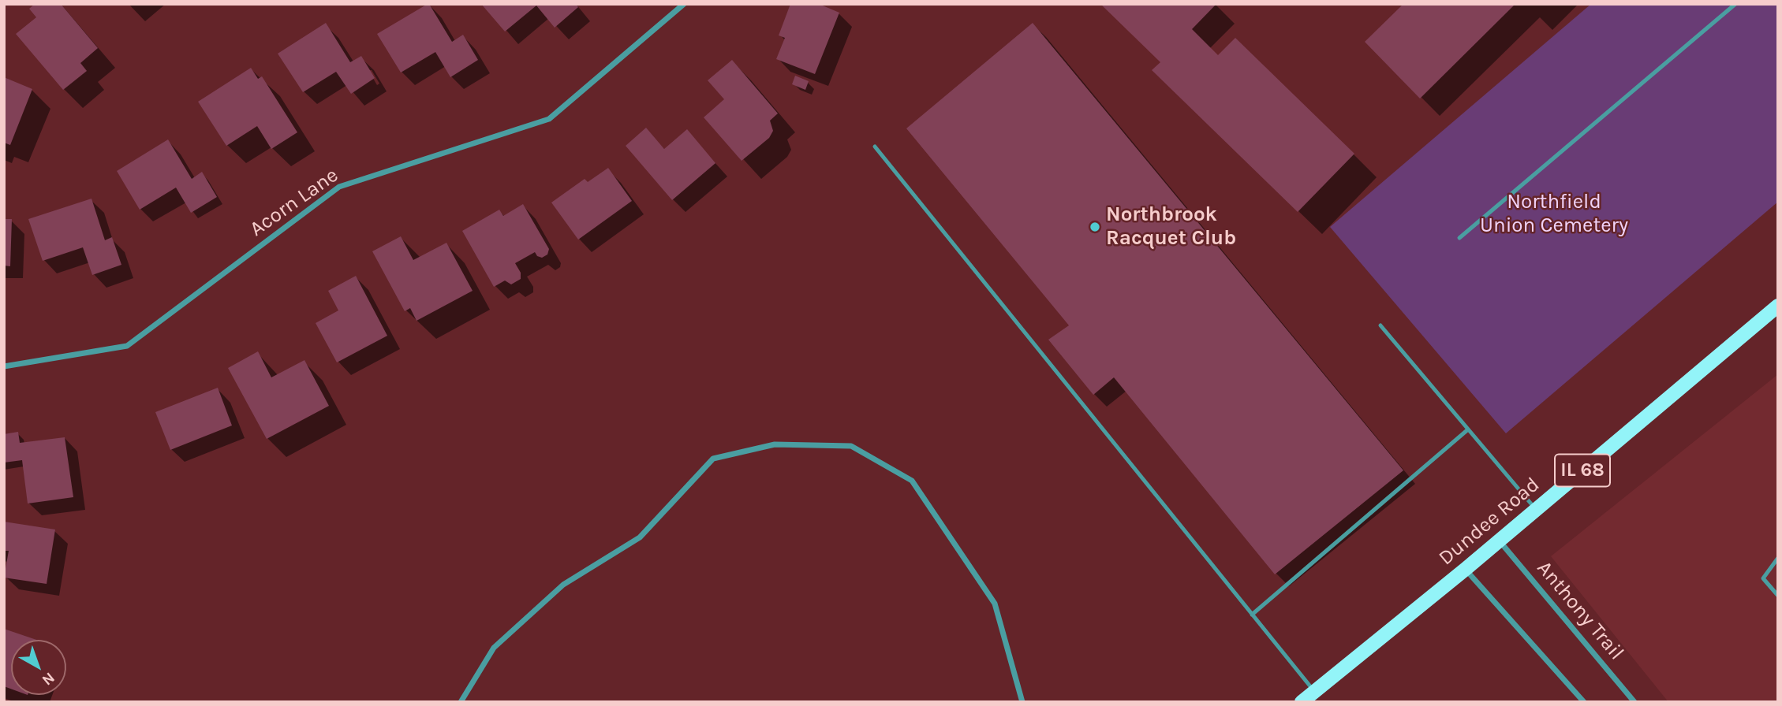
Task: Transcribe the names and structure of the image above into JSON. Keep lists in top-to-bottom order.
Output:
{
  "streets": {
    "main road": ["IL 68", "Dundee Road"],
    "street": ["Acorn Lane", "Anthony Trail"]
  },
  "crossings": [
    ["Dundee Road", "Anthony Trail"]
  ],
  "parks": ["Northfield Union Cemetery"],
  "places": ["Northbrook Racquet Club"],
  "north": "bottom right"
}
